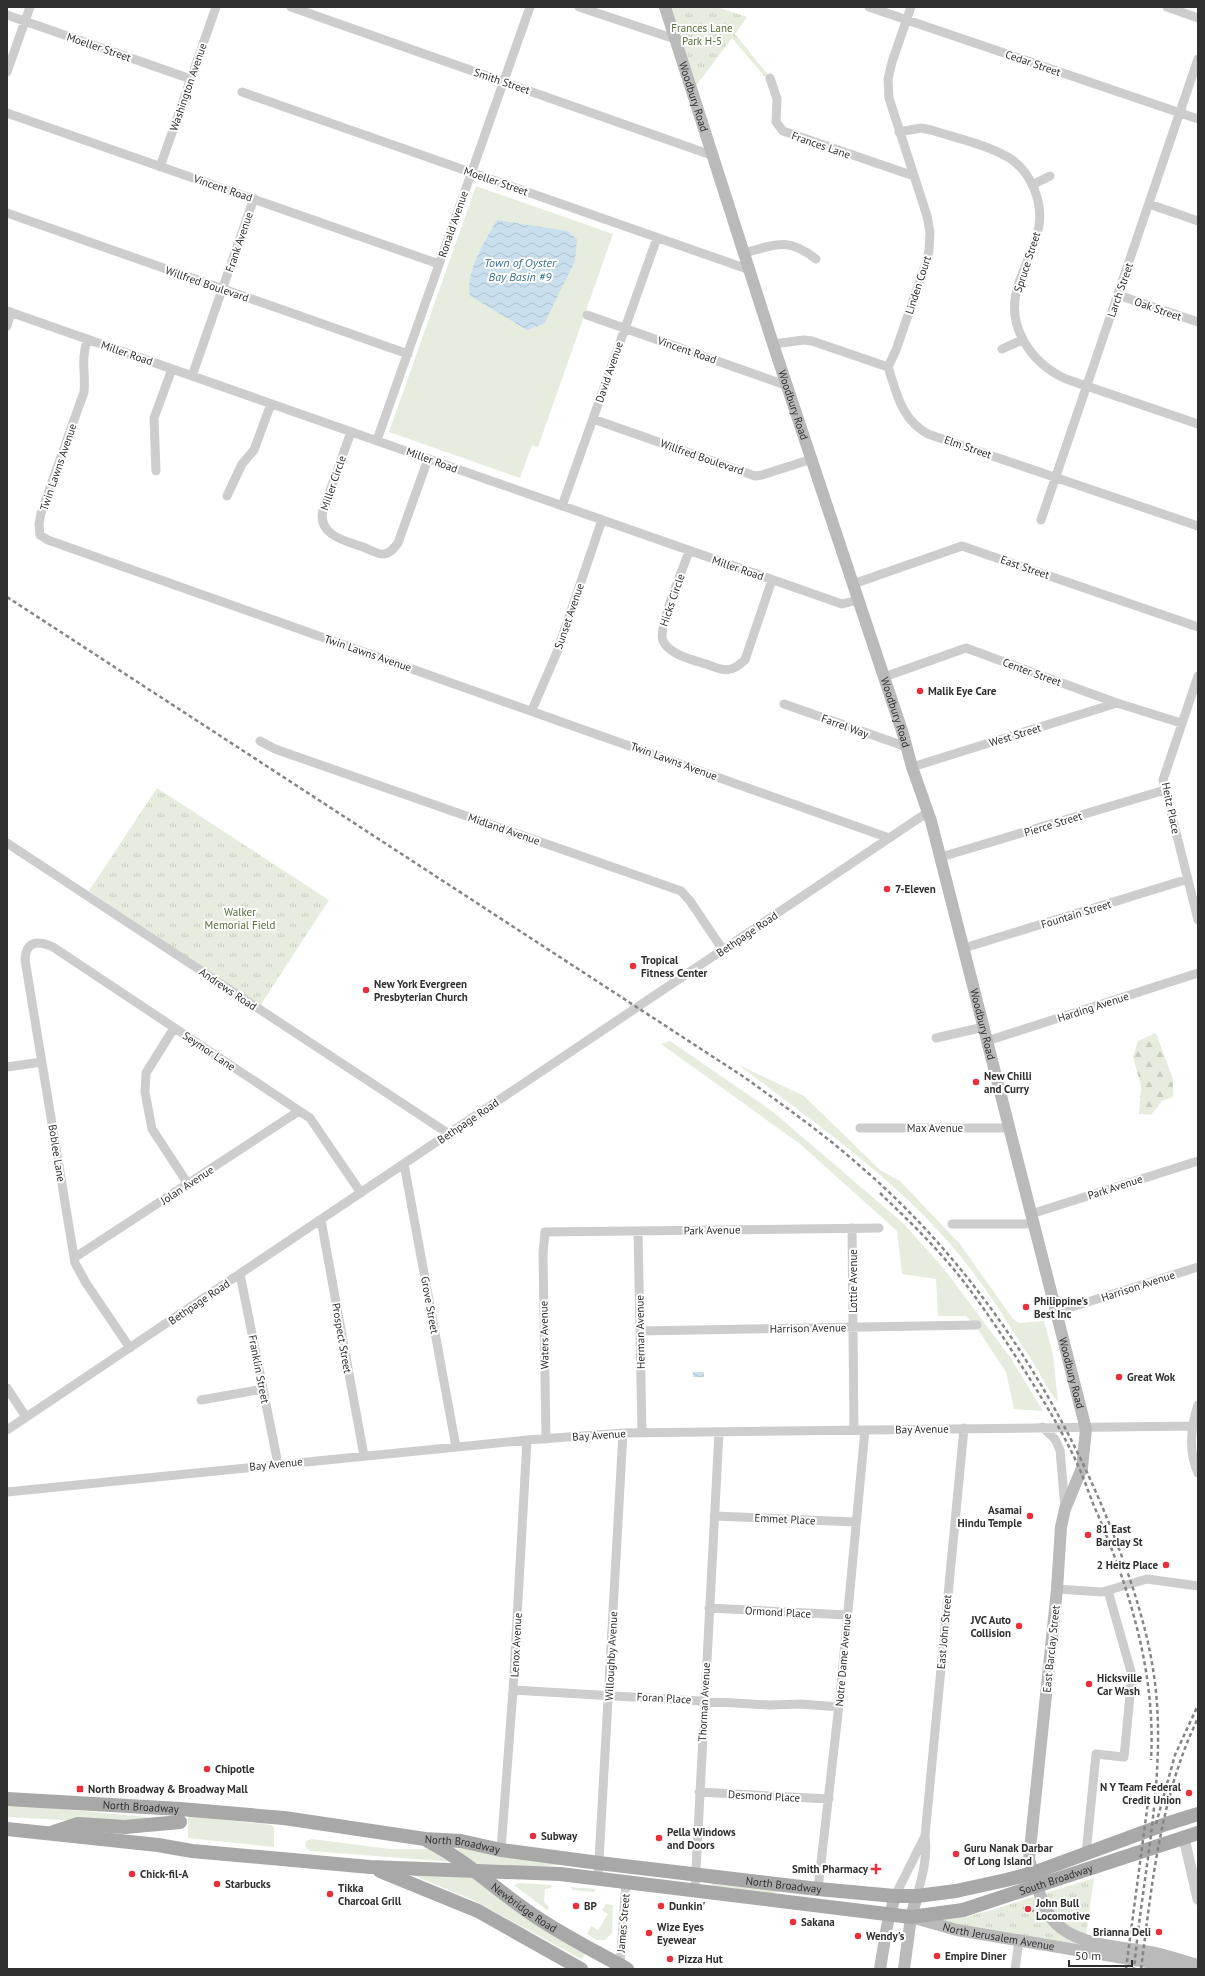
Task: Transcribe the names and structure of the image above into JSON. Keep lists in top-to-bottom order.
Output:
{
  "streets": {
    "main road": [
      "Woodbury Road",
      "East Barclay Street",
      "North Broadway",
      "South Broadway",
      "Newbridge Road",
      "North Jerusalem Avenue"
    ],
    "street": [
      "Moeller Street",
      "Cedar Street",
      "Smith Street",
      "Washington Avenue",
      "Frances Lane",
      "Vincent Road",
      "Ronald Avenue",
      "Frank Avenue",
      "Spruce Street",
      "Willfred Boulevard",
      "Linden Court",
      "Larch Street",
      "Oak Street",
      "Miller Road",
      "David Avenue",
      "Elm Street",
      "Twin Lawns Avenue",
      "Miller Circle",
      "East Street",
      "Hicks Circle",
      "Sunset Avenue",
      "Center Street",
      "Farrel Way",
      "West Street",
      "Heitz Place",
      "Pierce Street",
      "Midland Avenue",
      "Fountain Street",
      "Bethpage Road",
      "Andrews Road",
      "Harding Avenue",
      "Seymor Lane",
      "Max Avenue",
      "Boblee Lane",
      "Jolan Avenue",
      "Park Avenue",
      "Lottie Avenue",
      "Harrison Avenue",
      "Grove Street",
      "Herman Avenue",
      "Waters Avenue",
      "Prospect Street",
      "Franklin Street",
      "Bay Avenue",
      "Emmet Place",
      "Ormond Place",
      "East John Street",
      "Lenox Avenue",
      "Willoughby Avenue",
      "Notre Dame Avenue",
      "Foran Place",
      "Thorman Avenue",
      "Desmond Place",
      "James Street"
    ]
  },
  "crossings": [
    ["Moeller Street", "Washington Avenue"],
    ["Moeller Street", "Woodbury Road"],
    ["Moeller Street", "Ronald Avenue"],
    ["Moeller Street", "David Avenue"],
    ["Cedar Street", "Linden Court"],
    ["Cedar Street", "Larch Street"],
    ["Smith Street", "Woodbury Road"],
    ["Smith Street", "Ronald Avenue"],
    ["Washington Avenue", "Vincent Road"],
    ["Woodbury Road", "Vincent Road"],
    ["Woodbury Road", "Willfred Boulevard"],
    ["Woodbury Road", "Miller Road"],
    ["Woodbury Road", "East Street"],
    ["Woodbury Road", "Center Street"],
    ["Woodbury Road", "Farrel Way"],
    ["Woodbury Road", "West Street"],
    ["Woodbury Road", "Pierce Street"],
    ["Woodbury Road", "Fountain Street"],
    ["Woodbury Road", "Bethpage Road"],
    ["Woodbury Road", "Harding Avenue"],
    ["Woodbury Road", "Max Avenue"],
    ["Woodbury Road", "Park Avenue"],
    ["Woodbury Road", "Harrison Avenue"],
    ["Woodbury Road", "Bay Avenue"],
    ["Woodbury Road", "East Barclay Street"],
    ["Frances Lane", "Linden Court"],
    ["Vincent Road", "Ronald Avenue"],
    ["Vincent Road", "Frank Avenue"],
    ["Vincent Road", "David Avenue"],
    ["Ronald Avenue", "Willfred Boulevard"],
    ["Ronald Avenue", "Miller Road"],
    ["Frank Avenue", "Willfred Boulevard"],
    ["Frank Avenue", "Miller Road"],
    ["Spruce Street", "Linden Court"],
    ["Spruce Street", "Larch Street"],
    ["Willfred Boulevard", "David Avenue"],
    ["Linden Court", "Elm Street"],
    ["Larch Street", "Oak Street"],
    ["Larch Street", "Elm Street"],
    ["Miller Road", "David Avenue"],
    ["Miller Road", "Twin Lawns Avenue"],
    ["Miller Road", "Miller Circle"],
    ["Miller Road", "Hicks Circle"],
    ["Miller Road", "Sunset Avenue"],
    ["Twin Lawns Avenue", "Sunset Avenue"],
    ["Twin Lawns Avenue", "Bethpage Road"],
    ["Center Street", "West Street"],
    ["Center Street", "Heitz Place"],
    ["Heitz Place", "Pierce Street"],
    ["Heitz Place", "Fountain Street"],
    ["Midland Avenue", "Bethpage Road"],
    ["Bethpage Road", "Andrews Road"],
    ["Bethpage Road", "Seymor Lane"],
    ["Bethpage Road", "Boblee Lane"],
    ["Bethpage Road", "Grove Street"],
    ["Bethpage Road", "Prospect Street"],
    ["Bethpage Road", "Franklin Street"],
    ["Seymor Lane", "Boblee Lane"],
    ["Seymor Lane", "Jolan Avenue"],
    ["Boblee Lane", "Jolan Avenue"],
    ["Park Avenue", "Lottie Avenue"],
    ["Park Avenue", "Herman Avenue"],
    ["Park Avenue", "Waters Avenue"],
    ["Lottie Avenue", "Harrison Avenue"],
    ["Lottie Avenue", "Bay Avenue"],
    ["Harrison Avenue", "Herman Avenue"],
    ["Grove Street", "Bay Avenue"],
    ["Herman Avenue", "Bay Avenue"],
    ["Waters Avenue", "Bay Avenue"],
    ["Prospect Street", "Bay Avenue"],
    ["Franklin Street", "Bay Avenue"],
    ["Bay Avenue", "East John Street"],
    ["Bay Avenue", "Lenox Avenue"],
    ["Bay Avenue", "East Barclay Street"],
    ["Bay Avenue", "Willoughby Avenue"],
    ["Bay Avenue", "Notre Dame Avenue"],
    ["Bay Avenue", "Thorman Avenue"],
    ["Emmet Place", "Notre Dame Avenue"],
    ["Emmet Place", "Thorman Avenue"],
    ["Ormond Place", "Notre Dame Avenue"],
    ["Ormond Place", "Thorman Avenue"],
    ["East John Street", "North Broadway"],
    ["East John Street", "South Broadway"],
    ["Lenox Avenue", "Foran Place"],
    ["Lenox Avenue", "North Broadway"],
    ["East Barclay Street", "South Broadway"],
    ["Willoughby Avenue", "Foran Place"],
    ["Willoughby Avenue", "North Broadway"],
    ["Notre Dame Avenue", "Foran Place"],
    ["Notre Dame Avenue", "Desmond Place"],
    ["Notre Dame Avenue", "North Broadway"],
    ["Foran Place", "Thorman Avenue"],
    ["Thorman Avenue", "Desmond Place"],
    ["Thorman Avenue", "North Broadway"],
    ["North Broadway", "South Broadway"],
    ["North Broadway", "Newbridge Road"],
    ["North Broadway", "James Street"],
    ["North Broadway", "North Jerusalem Avenue"],
    ["South Broadway", "North Jerusalem Avenue"],
    ["Newbridge Road", "James Street"]
  ],
  "water": ["Town of Oyster Bay Basin #9"],
  "parks": ["Frances Lane Park H-5", "Walker Memorial Field"],
  "places": {
    "other": [
      "Malik Eye Care",
      "7-Eleven",
      "Tropical Fitness Center",
      "New York Evergreen Presbyterian Church",
      "New Chilli and Curry",
      "Philippine's Best Inc",
      "Great Wok",
      "Asamai Hindu Temple",
      "81 East Barclay St",
      "2 Heitz Place",
      "JVC Auto Collision",
      "Hicksville Car Wash",
      "Chipotle",
      "N Y Team Federal Credit Union",
      "Subway",
      "Pella Windows and Doors",
      "Guru Nanak Darbar Of Long Island",
      "Chick-fil-A",
      "Starbucks",
      "Tikka Charcoal Grill",
      "BP",
      "Dunkin'",
      "John Bull Locomotive",
      "Sakana",
      "Brianna Deli",
      "Wize Eyes Eyewear",
      "Wendy's",
      "Empire Diner",
      "Pizza Hut"
    ],
    "transit": ["North Broadway & Broadway Mall"],
    "health": ["Smith Pharmacy"]
  },
  "scale_bar": "50 m"
}
